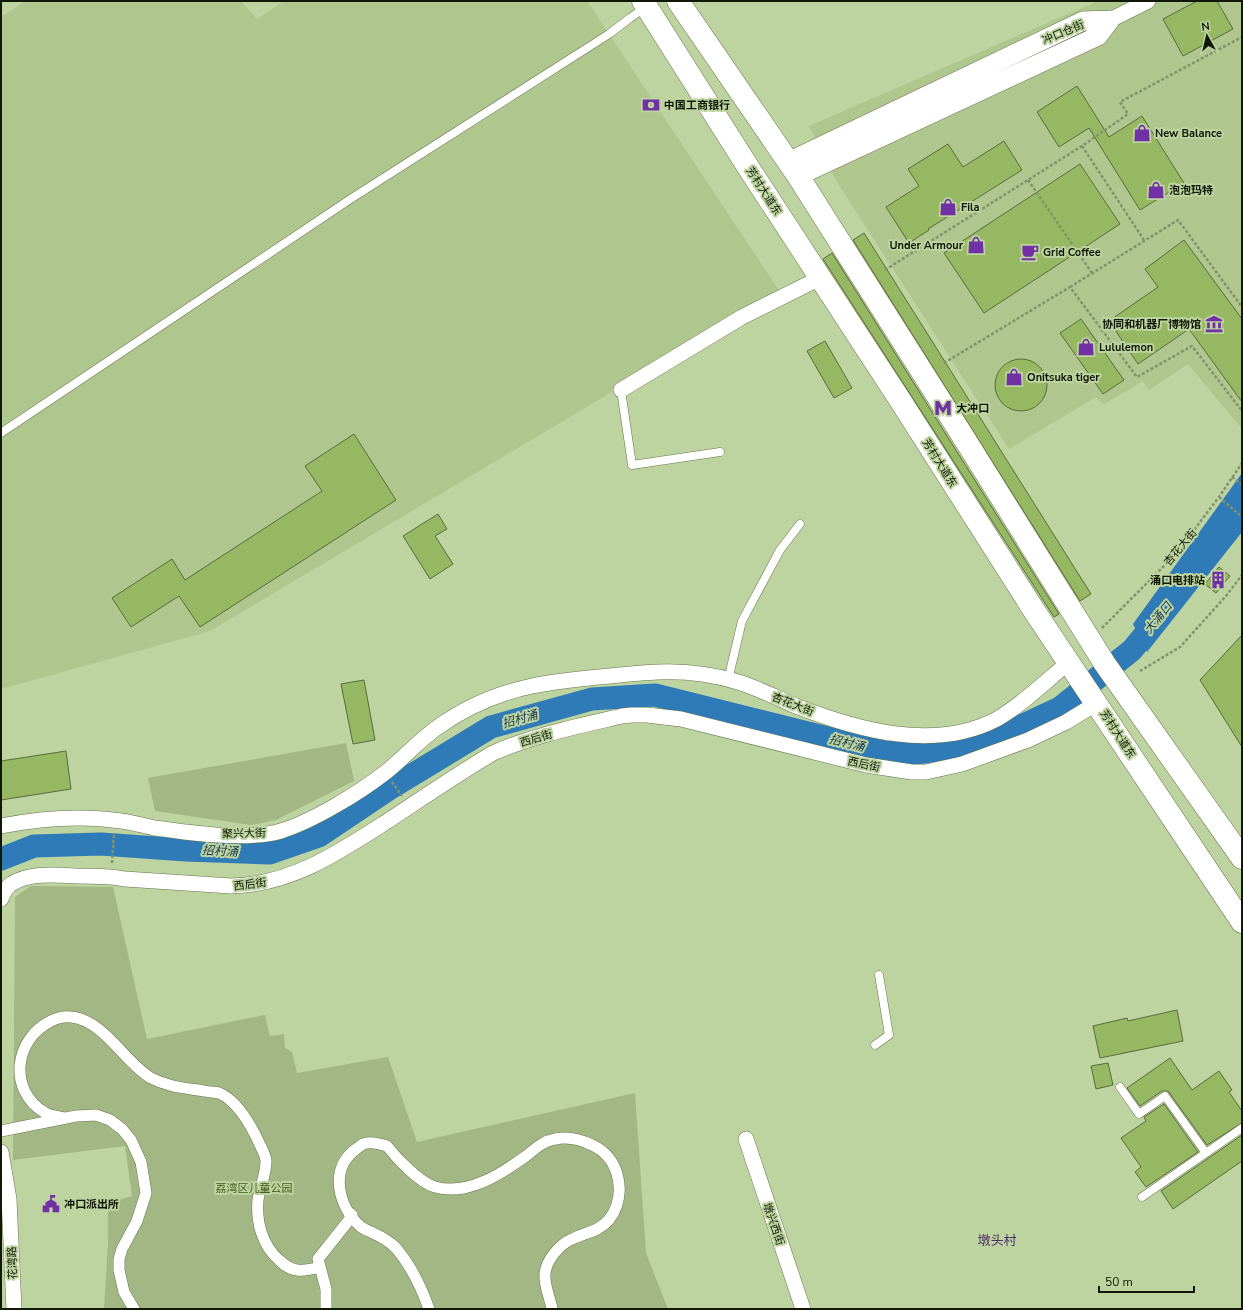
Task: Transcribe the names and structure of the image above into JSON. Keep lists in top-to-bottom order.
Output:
{
  "streets": {
    "highway": ["芳村大道东"],
    "street": [
      "冲口仓街",
      "杏花大街",
      "西后街",
      "聚兴大街",
      "墩兴西街",
      "花湾路"
    ]
  },
  "crossings": [
    ["芳村大道东", "杏花大街"],
    ["芳村大道东", "西后街"],
    ["杏花大街", "聚兴大街"]
  ],
  "districts": ["墩头村"],
  "water": ["大涌口", "招村涌"],
  "parks": ["荔湾区儿童公园"],
  "places": {
    "bank": ["中国工商银行"],
    "shop": [
      "New Balance",
      "泡泡玛特",
      "Fila",
      "Under Armour",
      "Lululemon",
      "Onitsuka tiger"
    ],
    "cafe": ["Grid Coffee"],
    "museum": ["协同和机器厂博物馆"],
    "metro station": ["大冲口"],
    "building": ["涌口电排站"],
    "public building": ["冲口派出所"]
  },
  "scale_bar": "50 m",
  "north": "top"
}
